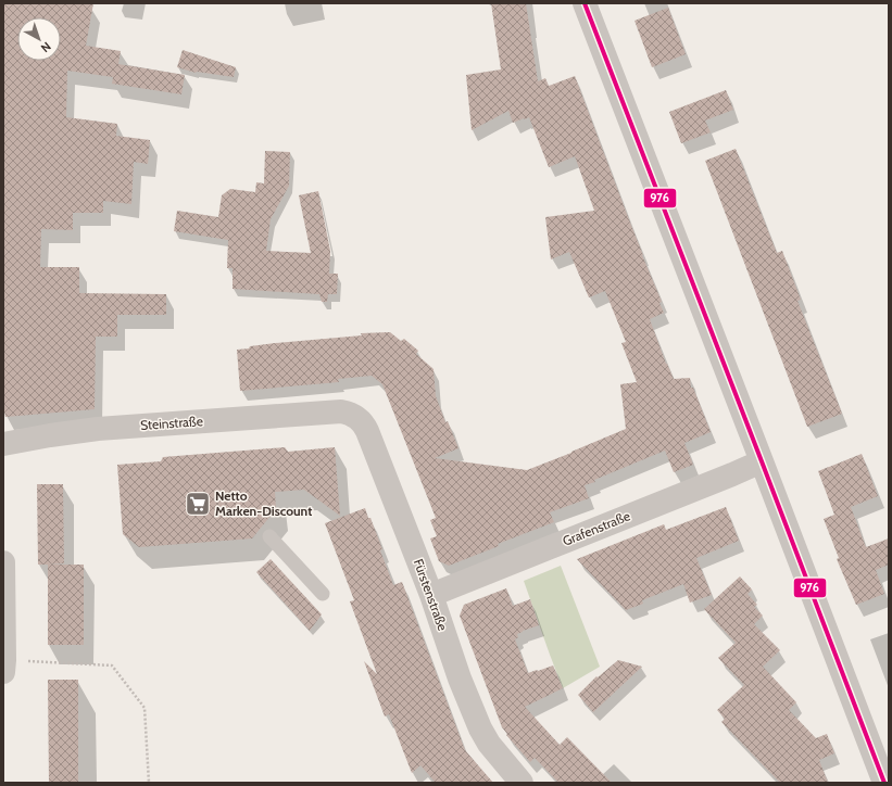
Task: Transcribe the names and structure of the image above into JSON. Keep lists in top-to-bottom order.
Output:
{
  "streets": {
    "street": ["Steinstraße", "Grafenstraße", "Fürstenstraße"]
  },
  "crossings": [
    ["Steinstraße", "Fürstenstraße"],
    ["Grafenstraße", "Fürstenstraße"]
  ],
  "places": {
    "supermarket": ["Netto Marken-Discount"]
  },
  "lines": ["transit line 976"],
  "north": "bottom right"
}
